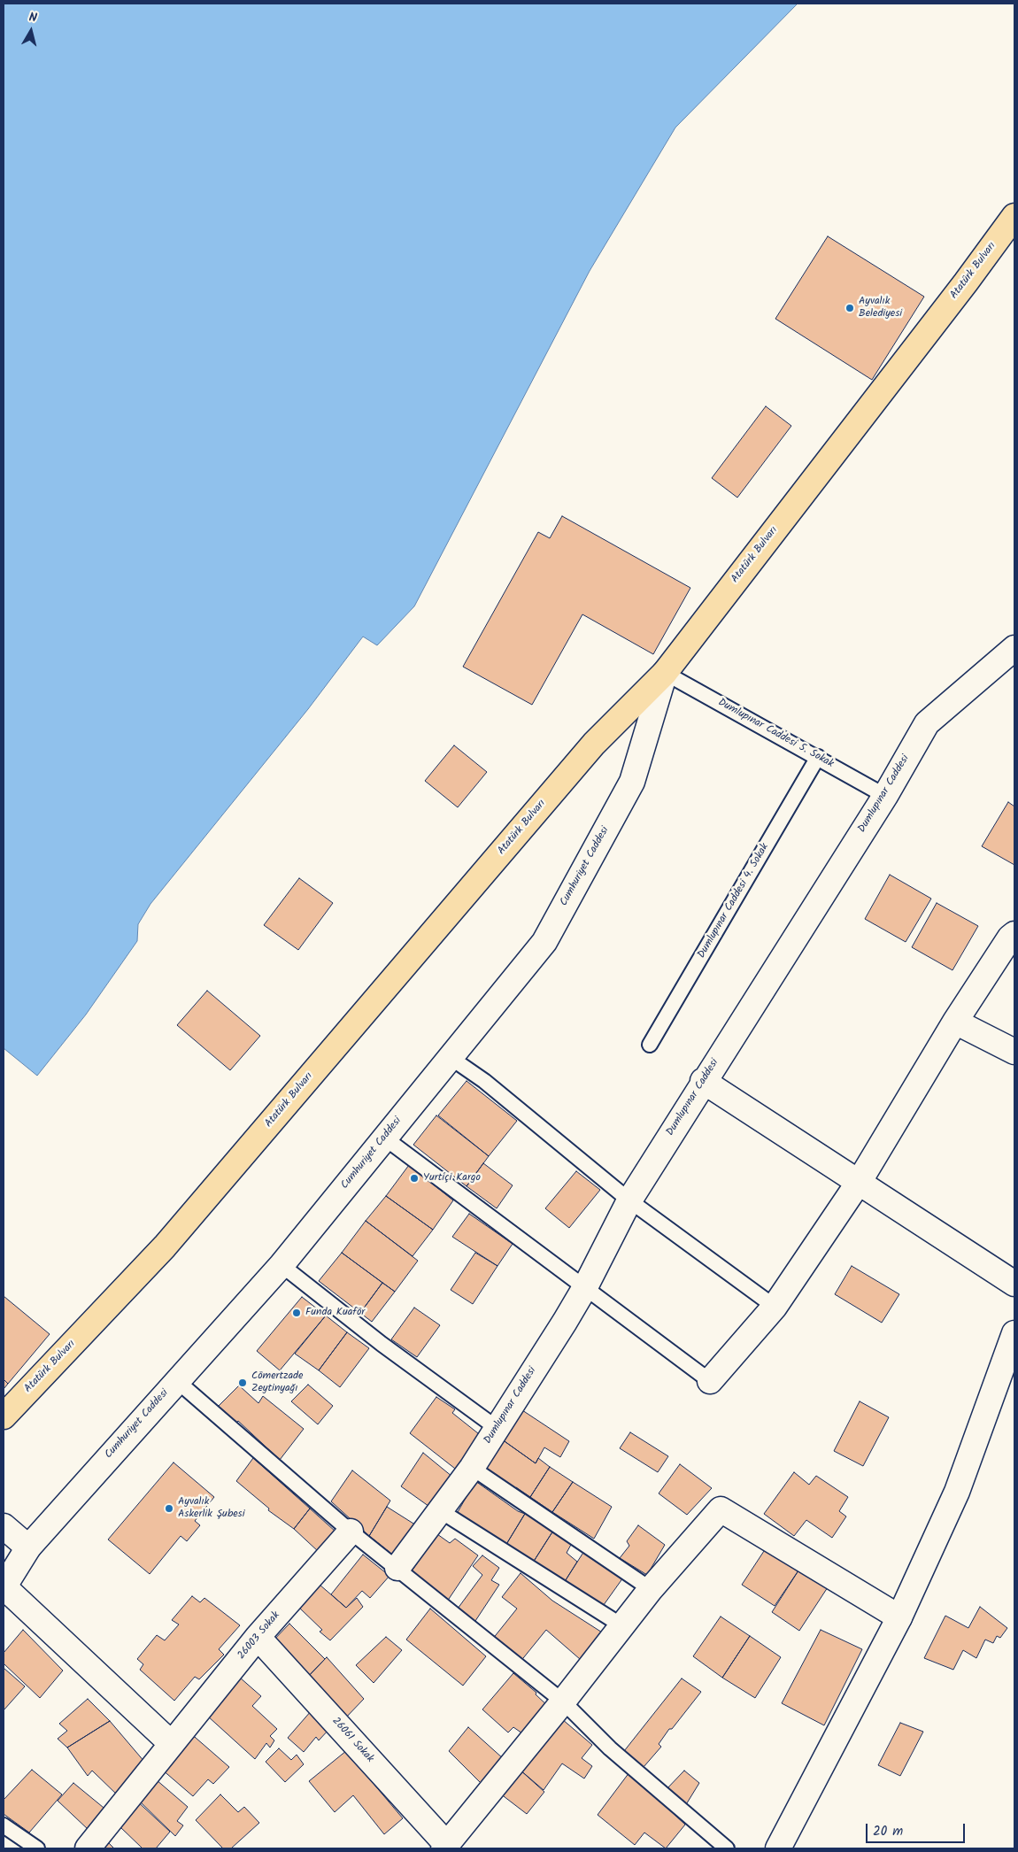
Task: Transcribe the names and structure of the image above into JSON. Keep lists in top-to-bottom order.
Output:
{
  "streets": {
    "main road": ["Atatürk Bulvarı"],
    "street": [
      "Dumlupınar Caddesi",
      "Cumhuriyet Caddesi",
      "26003 Sokak",
      "26061 Sokak"
    ],
    "lane": ["Dumlupınar Caddesi 5. Sokak", "Dumlupınar Caddesi 4. Sokak"]
  },
  "crossings": [
    ["Atatürk Bulvarı", "Dumlupınar Caddesi 5. Sokak"],
    ["Atatürk Bulvarı", "Cumhuriyet Caddesi"],
    ["Dumlupınar Caddesi 5. Sokak", "Dumlupınar Caddesi"],
    ["Dumlupınar Caddesi 5. Sokak", "Cumhuriyet Caddesi"],
    ["Dumlupınar Caddesi 5. Sokak", "Dumlupınar Caddesi 4. Sokak"],
    ["26003 Sokak", "26061 Sokak"]
  ],
  "places": [
    "Ayvalık Belediyesi",
    "Yurtiçi Kargo",
    "Funda Kuaför",
    "Cömertzade Zeytinyağı",
    "Ayvalık Askerlik Şubesi"
  ],
  "scale_bar": "20 m",
  "north": "top"
}
